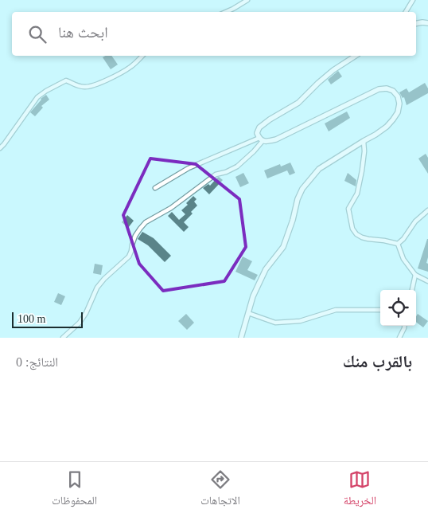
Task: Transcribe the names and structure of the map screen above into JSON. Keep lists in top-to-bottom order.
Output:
{
  "scale_bar": "100 m",
  "page": {
    "search": "ابحث هنا",
    "scale": "100 m",
    "heading": ["بالقرب منك", "النتائج: 0"],
    "nav": ["الخريطة", "الاتجاهات", "المحفوظات"]
  }
}
